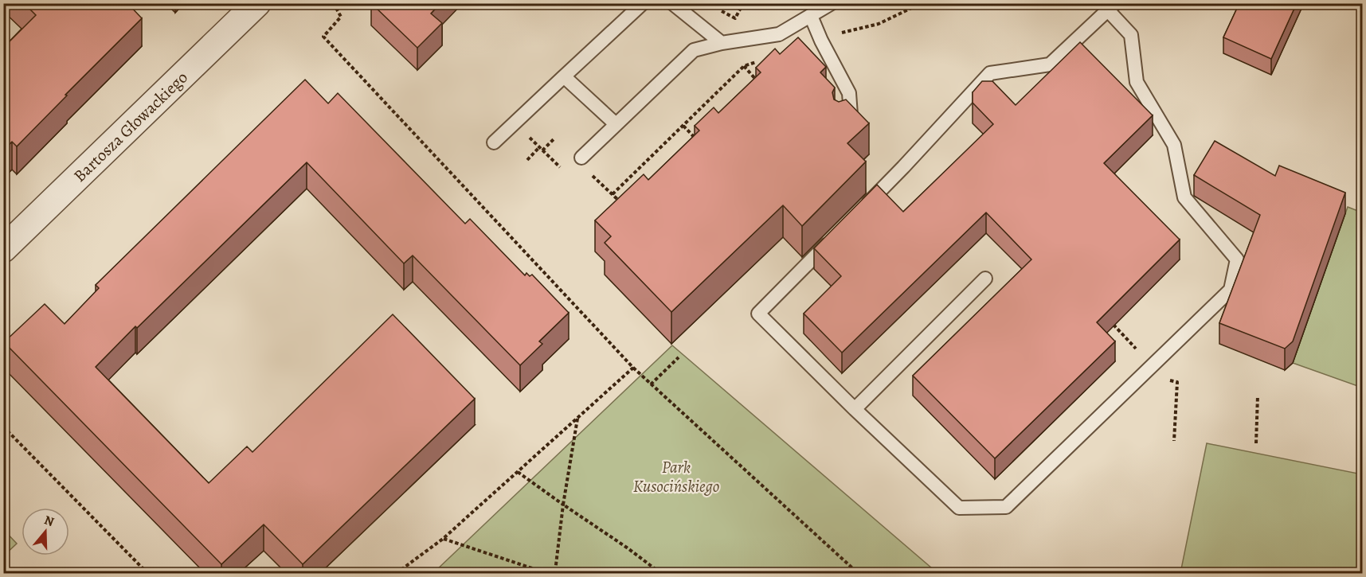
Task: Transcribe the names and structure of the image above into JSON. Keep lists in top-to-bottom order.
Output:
{
  "streets": {
    "street": ["Bartosza Głowackiego"]
  },
  "parks": ["Park Kusocińskiego"],
  "north": "top"
}
